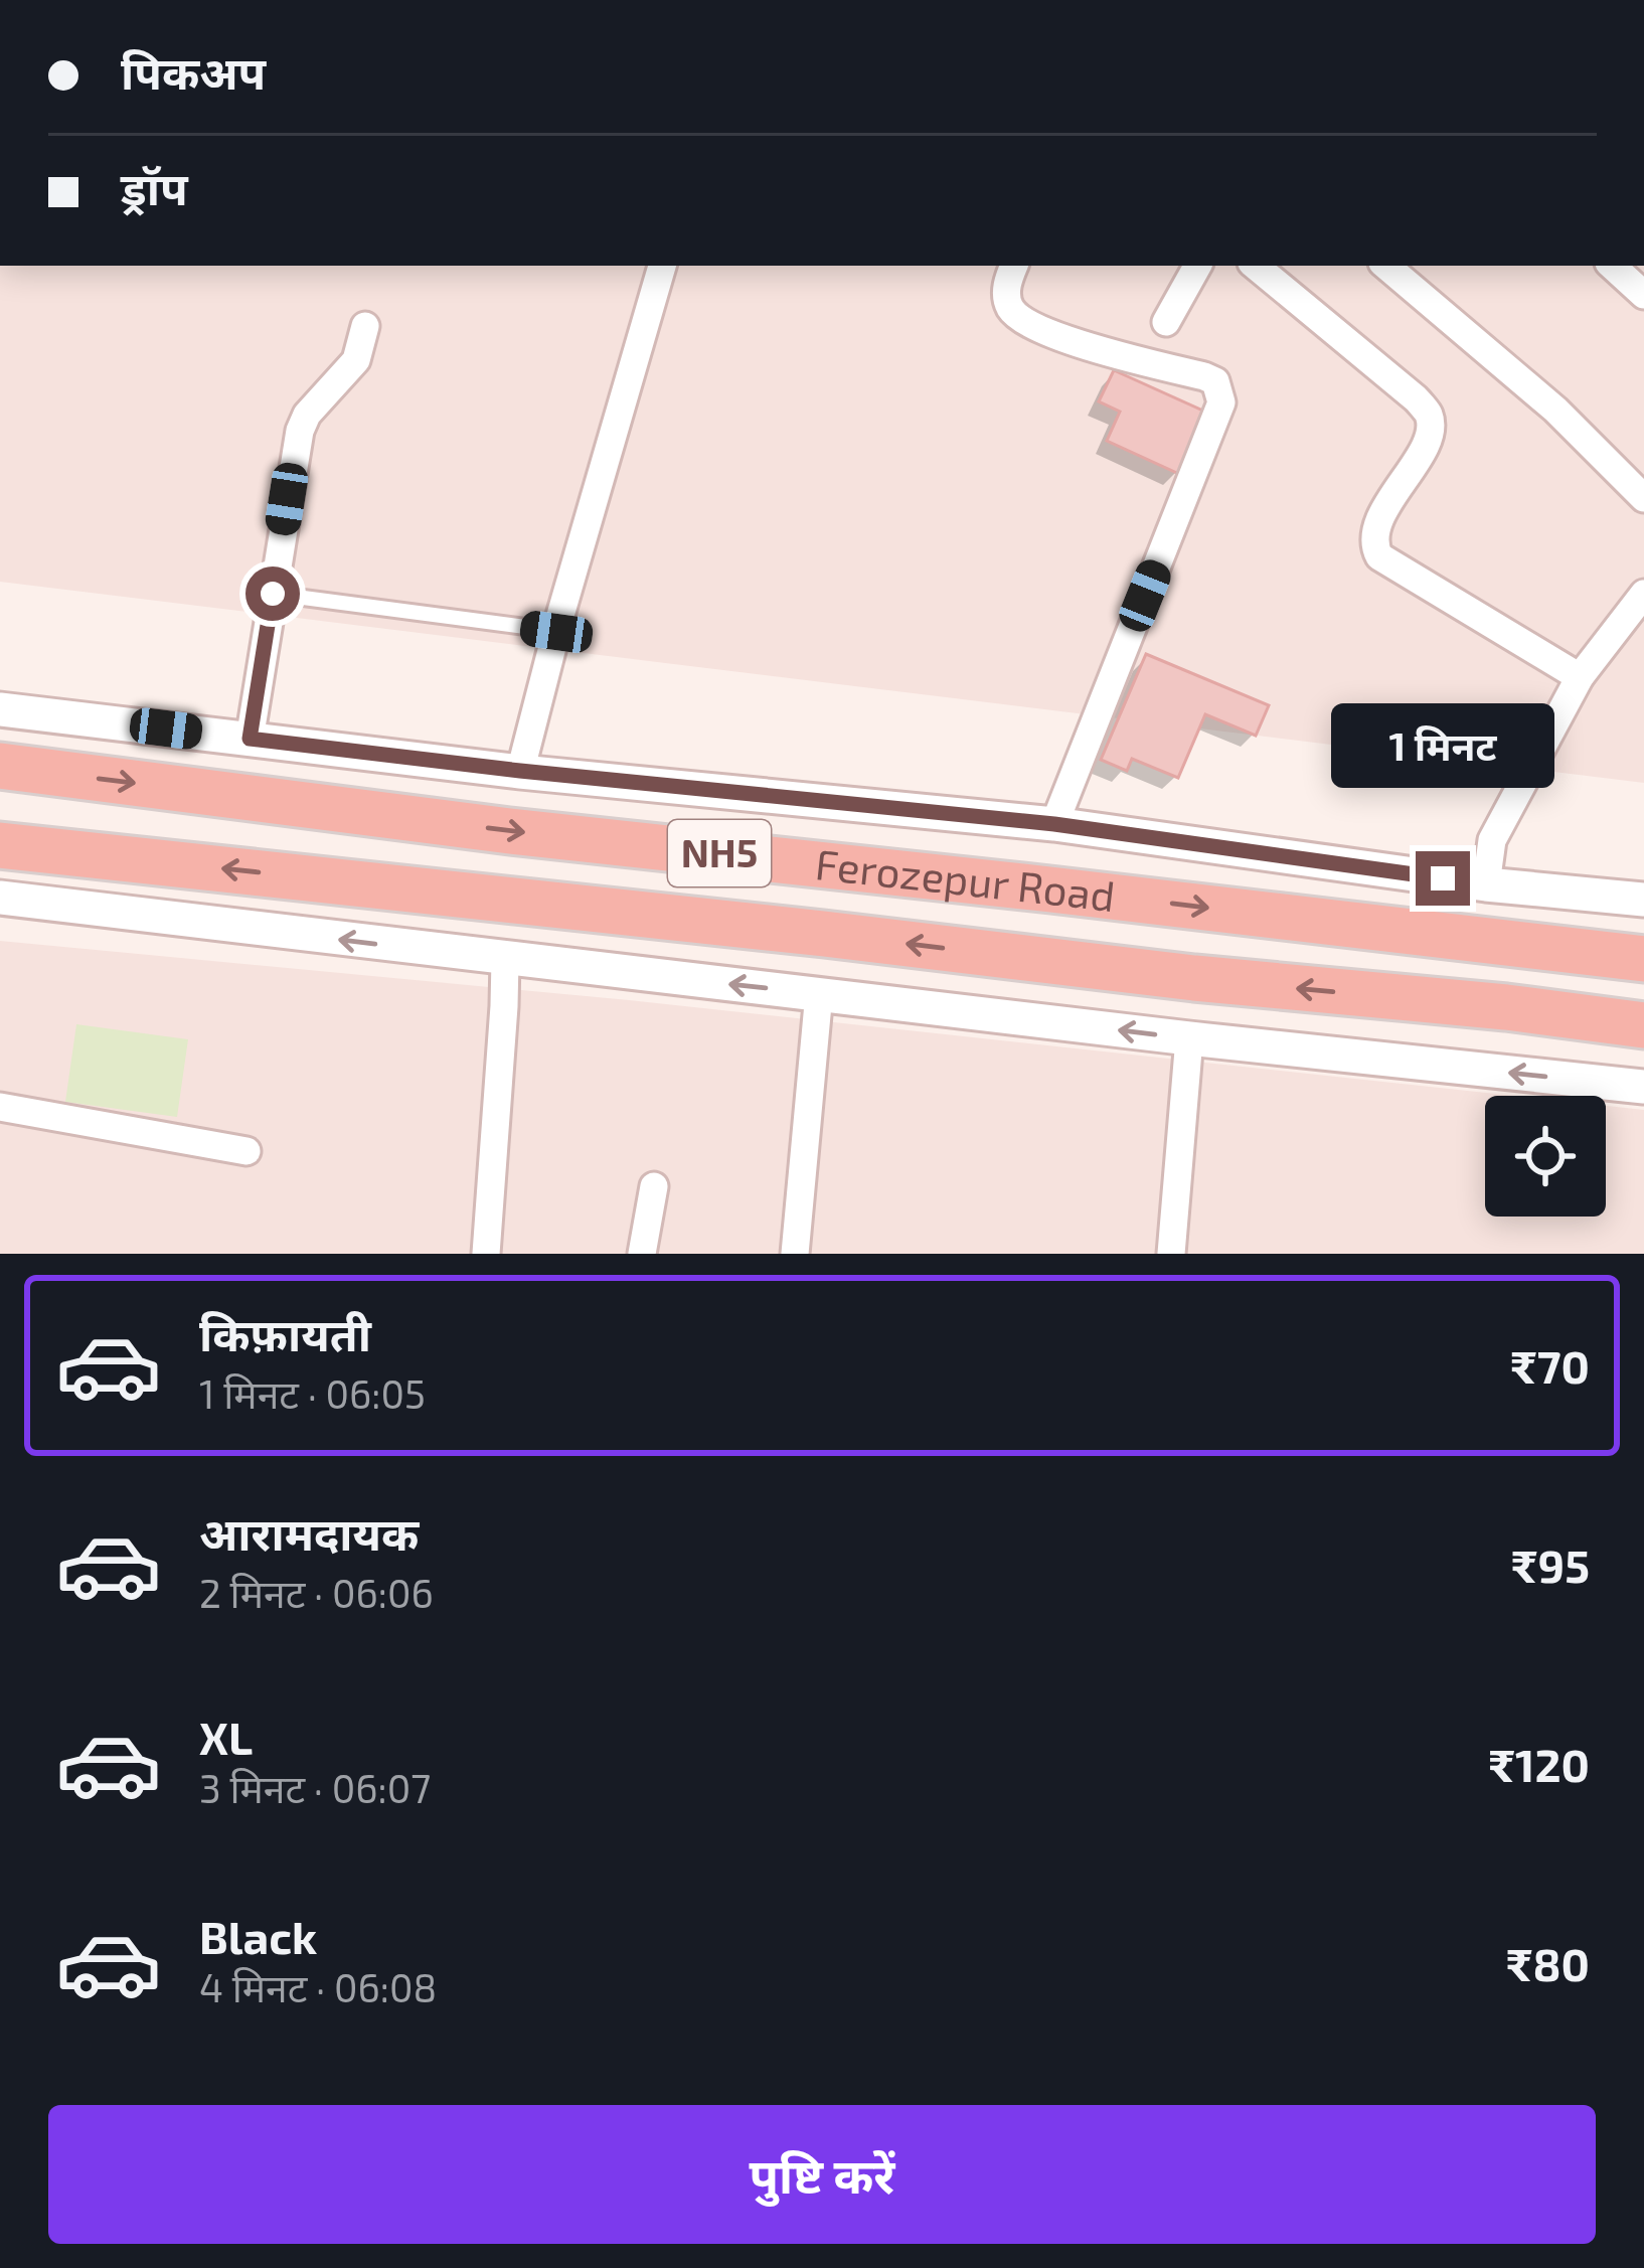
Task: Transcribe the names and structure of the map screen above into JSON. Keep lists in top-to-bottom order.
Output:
{
  "streets": {
    "highway": ["NH5", "Ferozepur Road"]
  },
  "page": {
    "banner": ["पिकअप", "ड्रॉप"],
    "bubble": "1 मिनट",
    "list": [
      {
        "name": "किफ़ायती",
        "note": "1 मिनट · 06:05",
        "value": "₹70"
      },
      {
        "name": "आरामदायक",
        "note": "2 मिनट · 06:06",
        "value": "₹95"
      },
      {
        "name": "XL",
        "note": "3 मिनट · 06:07",
        "value": "₹120"
      },
      {
        "name": "Black",
        "note": "4 मिनट · 06:08",
        "value": "₹80"
      }
    ],
    "buttons": "पुष्टि करें"
  }
}
